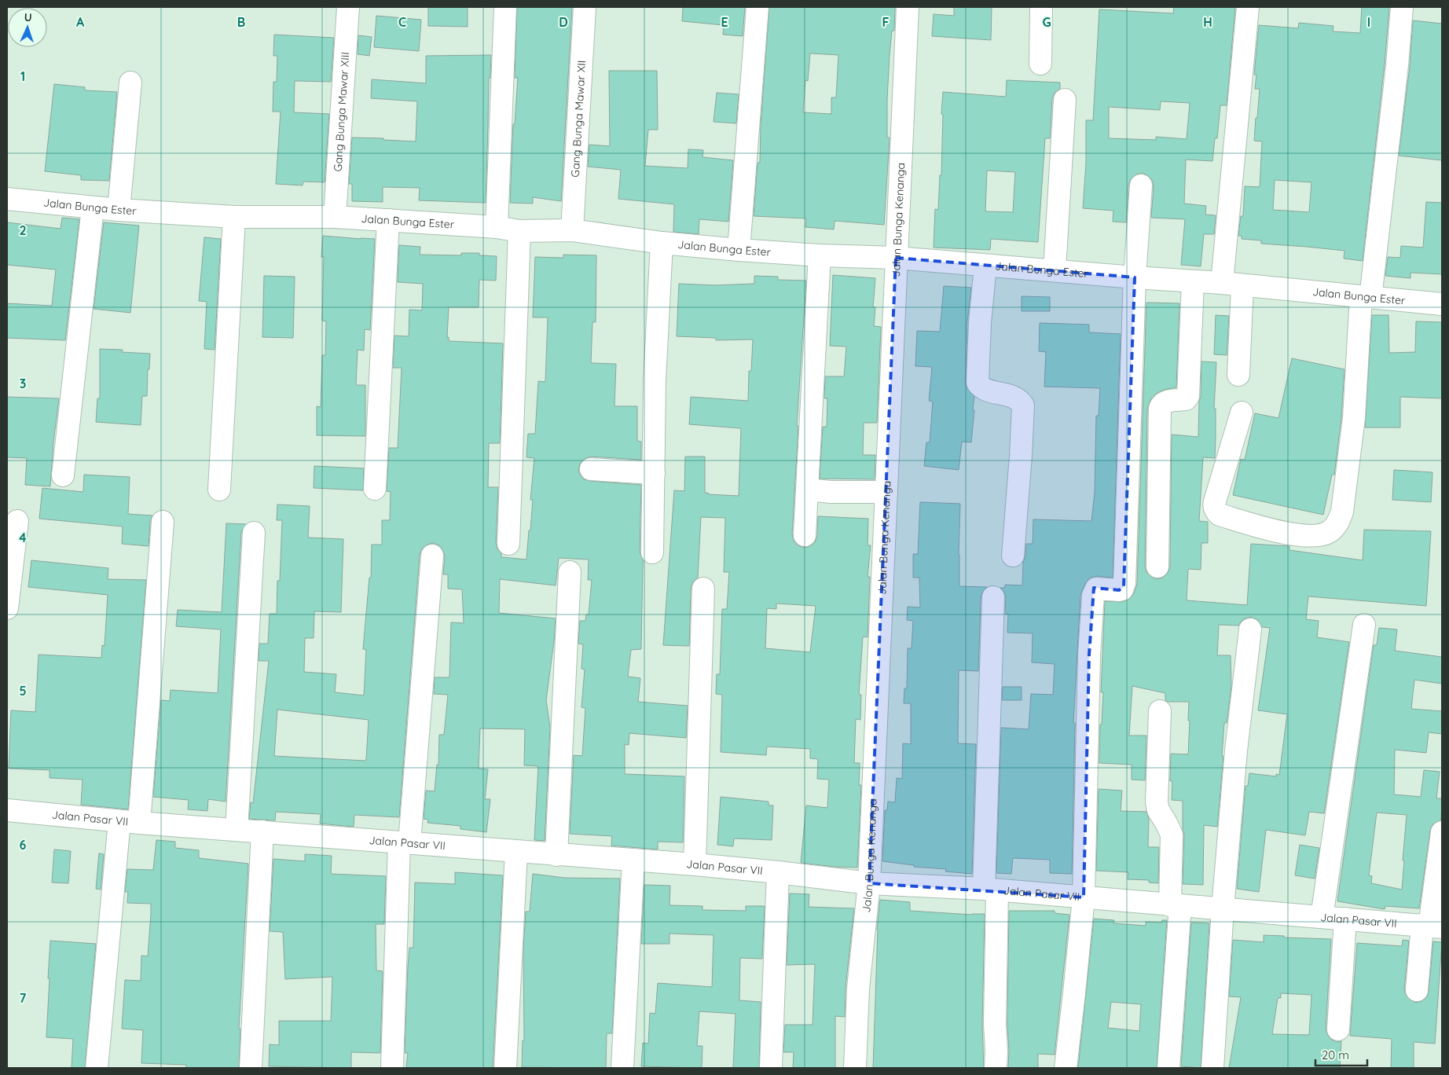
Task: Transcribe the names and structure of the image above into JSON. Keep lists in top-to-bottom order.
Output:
{
  "streets": {
    "street": [
      "Gang Bunga Mawar XIII",
      "Gang Bunga Mawar XII",
      "Jalan Bunga Ester",
      "Jalan Bunga Kenanga",
      "Jalan Pasar VII"
    ]
  },
  "crossings": [
    ["Gang Bunga Mawar XIII", "Jalan Bunga Ester"],
    ["Gang Bunga Mawar XII", "Jalan Bunga Ester"],
    ["Jalan Bunga Ester", "Jalan Bunga Kenanga"],
    ["Jalan Bunga Kenanga", "Jalan Pasar VII"]
  ],
  "scale_bar": "20 m",
  "north": "top",
  "grid": {
    "columns": [
      "A",
      "B",
      "C",
      "D",
      "E",
      "F",
      "G",
      "H",
      "I"
    ],
    "rows": [
      "1",
      "2",
      "3",
      "4",
      "5",
      "6",
      "7"
    ]
  }
}
